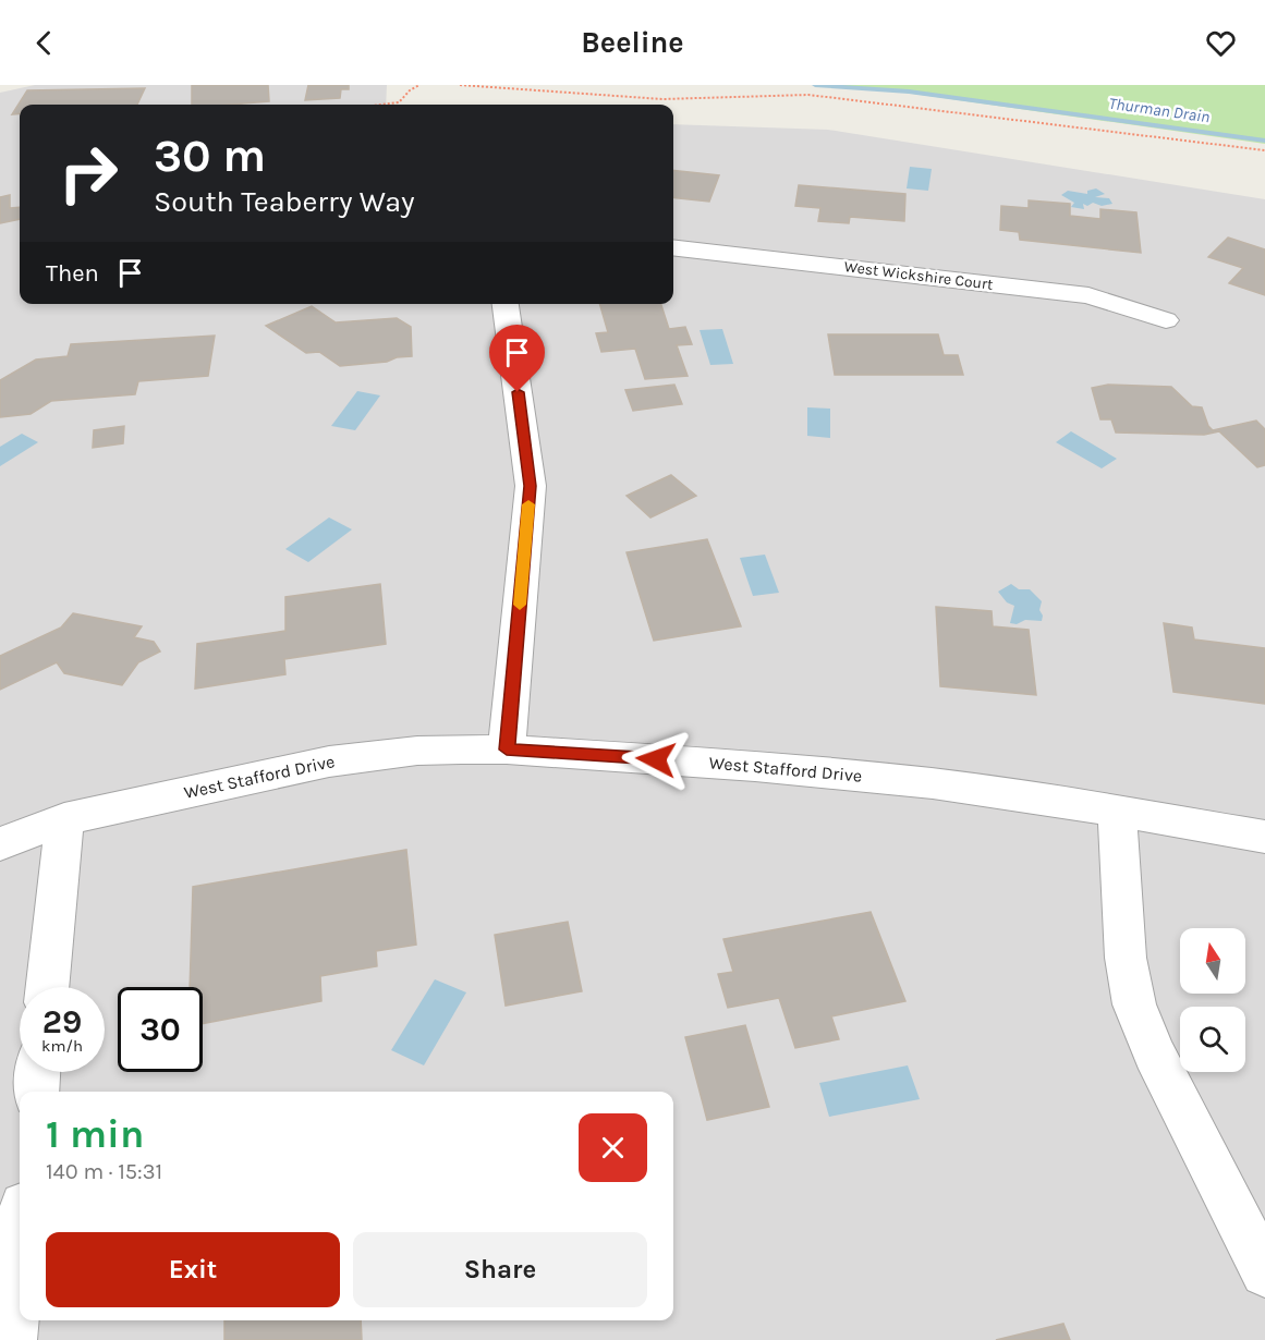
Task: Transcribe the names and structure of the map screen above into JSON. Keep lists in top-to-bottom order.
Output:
{
  "streets": {
    "street": ["West Wickshire Court", "West Stafford Drive"]
  },
  "water": ["Thurman Drain"],
  "north": "top",
  "page": {
    "header": "Beeline",
    "turn": ["30 m", "South Teaberry Way"],
    "then": "Then",
    "speed": "29 km/h",
    "limit": "30",
    "heading": ["1 min", "140 m · 15:31"],
    "buttons": ["Exit", "Share"]
  }
}
